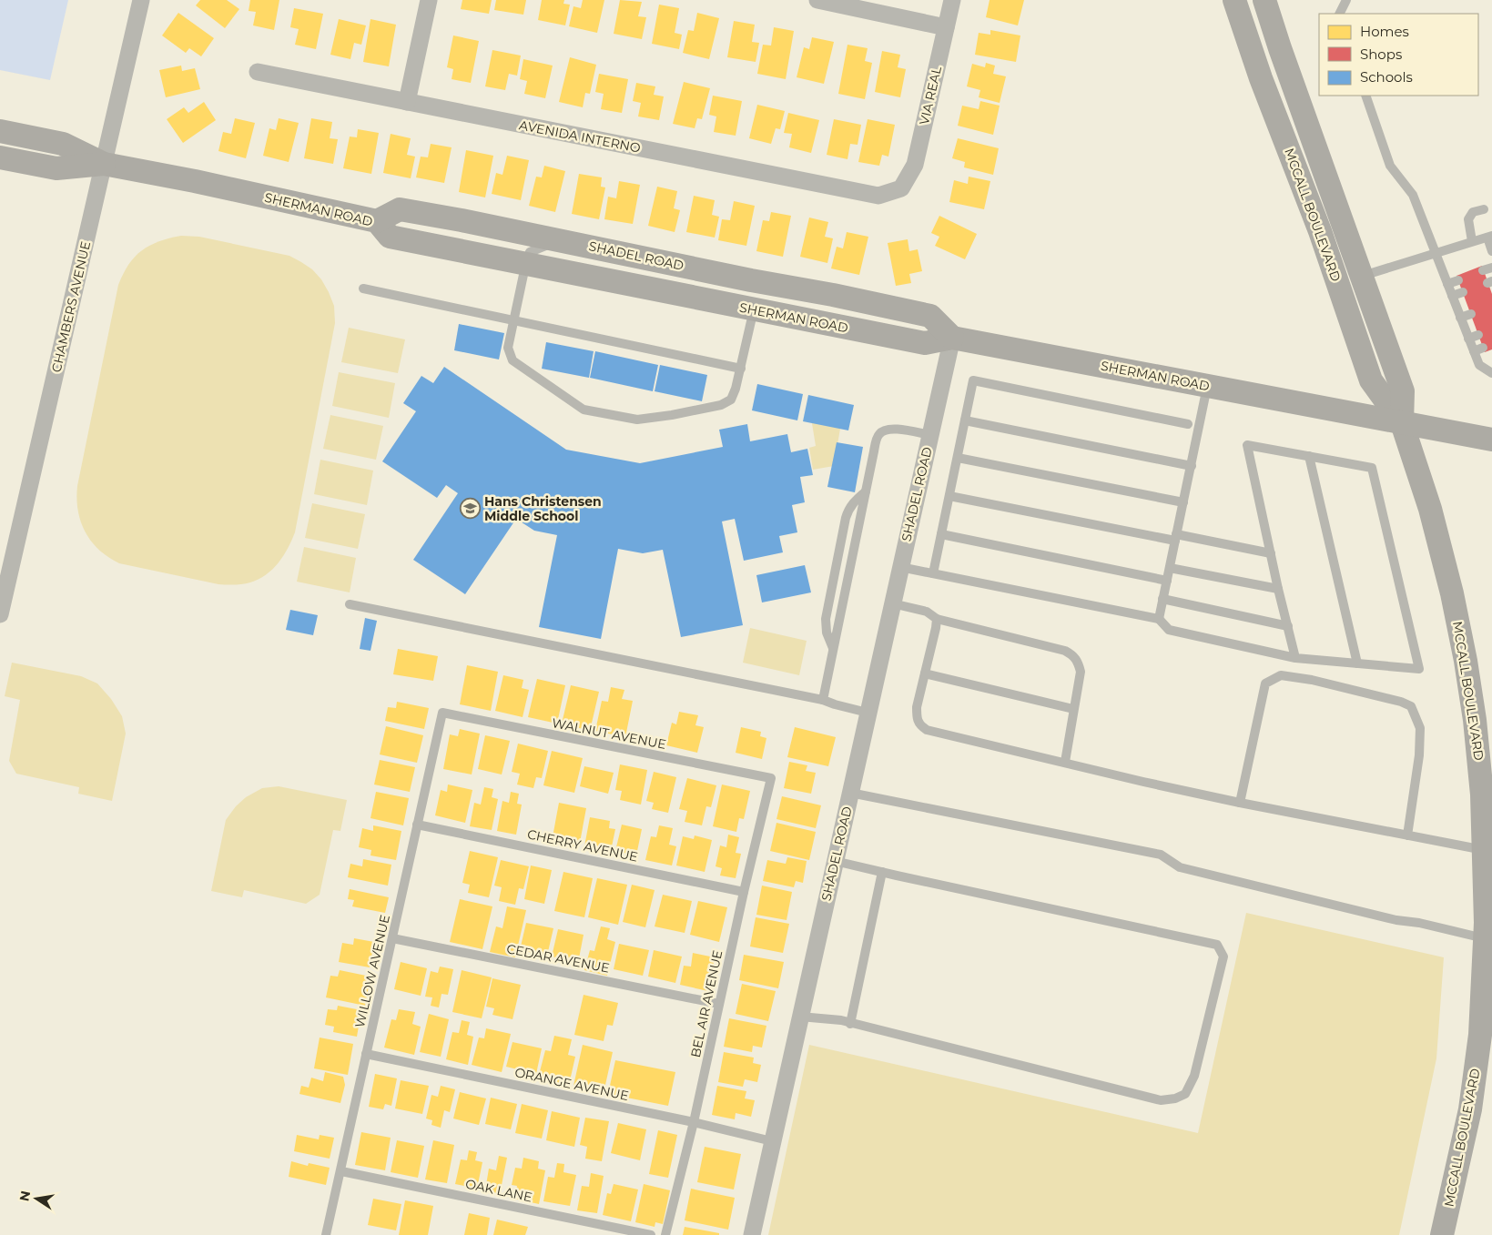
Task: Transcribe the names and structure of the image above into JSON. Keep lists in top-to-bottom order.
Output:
{
  "streets": {
    "street": [
      "VIA REAL",
      "AVENIDA INTERNO",
      "SHERMAN ROAD",
      "MCCALL BOULEVARD",
      "SHADEL ROAD",
      "CHAMBERS AVENUE"
    ],
    "lane": [
      "WALNUT AVENUE",
      "CHERRY AVENUE",
      "CEDAR AVENUE",
      "WILLOW AVENUE",
      "BEL AIR AVENUE",
      "ORANGE AVENUE",
      "OAK LANE"
    ]
  },
  "crossings": [
    ["VIA REAL", "AVENIDA INTERNO"],
    ["SHERMAN ROAD", "MCCALL BOULEVARD"],
    ["SHERMAN ROAD", "SHADEL ROAD"],
    ["SHERMAN ROAD", "CHAMBERS AVENUE"],
    ["SHADEL ROAD", "ORANGE AVENUE"],
    ["WALNUT AVENUE", "WILLOW AVENUE"],
    ["WALNUT AVENUE", "BEL AIR AVENUE"],
    ["CHERRY AVENUE", "WILLOW AVENUE"],
    ["CHERRY AVENUE", "BEL AIR AVENUE"],
    ["CEDAR AVENUE", "WILLOW AVENUE"],
    ["CEDAR AVENUE", "BEL AIR AVENUE"],
    ["WILLOW AVENUE", "ORANGE AVENUE"],
    ["WILLOW AVENUE", "OAK LANE"],
    ["BEL AIR AVENUE", "ORANGE AVENUE"]
  ],
  "places": {
    "school or university": ["Hans Christensen Middle School"]
  },
  "legend": ["Homes", "Shops", "Schools"],
  "north": "left"
}
